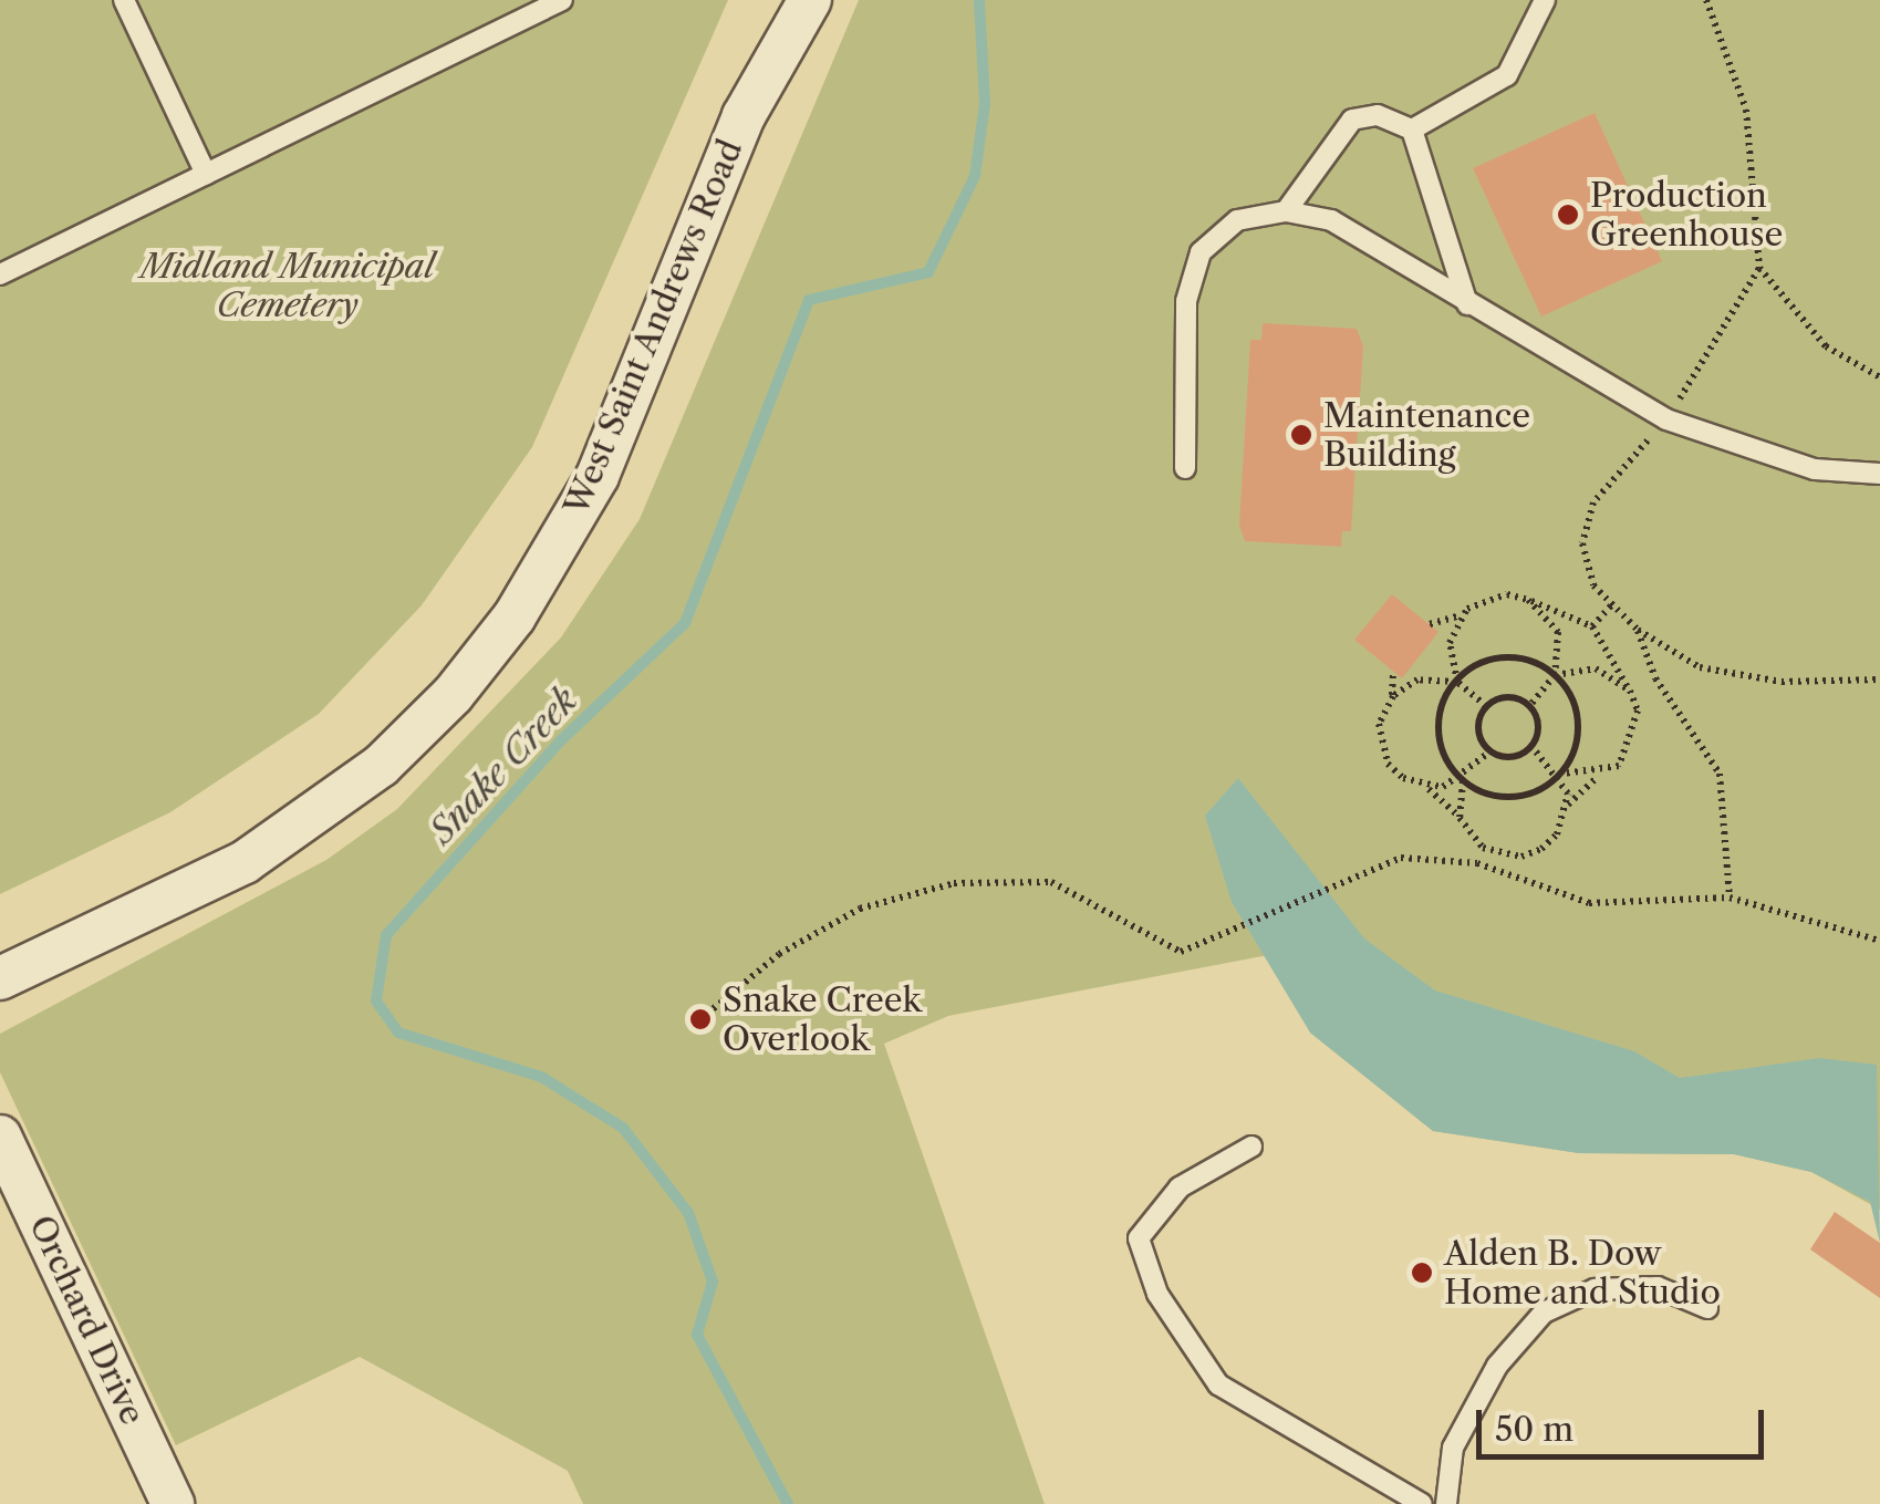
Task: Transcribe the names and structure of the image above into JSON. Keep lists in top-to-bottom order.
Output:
{
  "streets": {
    "street": ["West Saint Andrews Road", "Orchard Drive"]
  },
  "water": ["Snake Creek"],
  "parks": ["Midland Municipal Cemetery"],
  "places": [
    "Production Greenhouse",
    "Maintenance Building",
    "Snake Creek Overlook",
    "Alden B. Dow Home and Studio"
  ],
  "scale_bar": "50 m"
}
